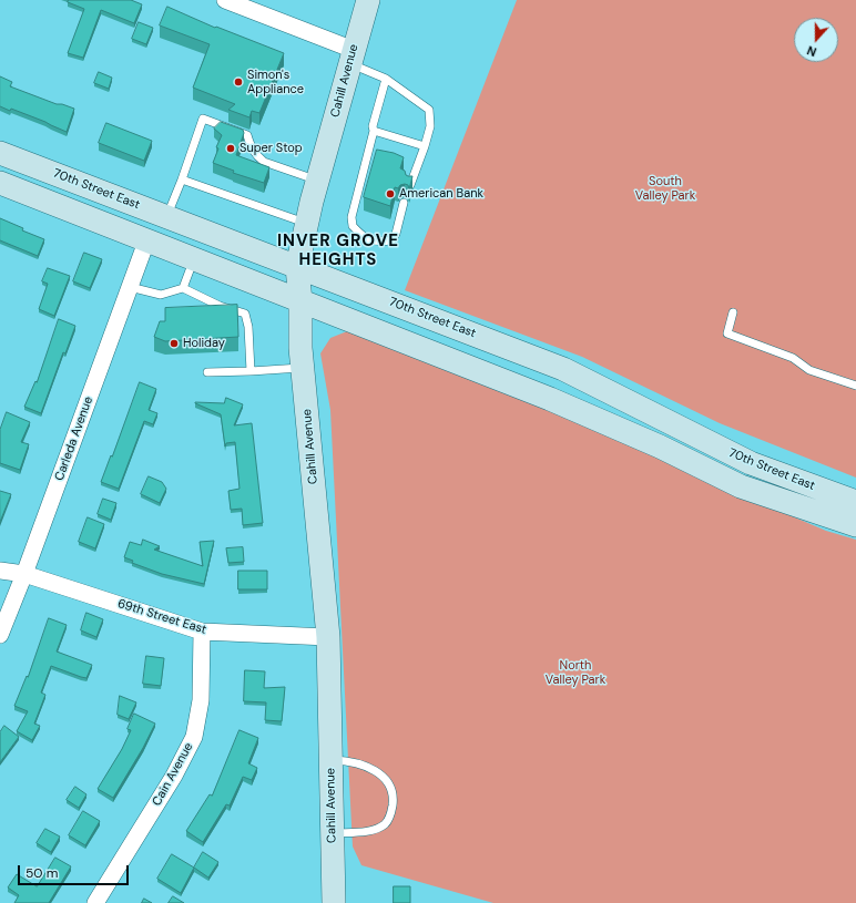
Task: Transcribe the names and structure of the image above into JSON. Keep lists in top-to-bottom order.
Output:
{
  "streets": {
    "main road": ["Cahill Avenue", "70th Street East"],
    "street": ["Carleda Avenue", "69th Street East", "Cain Avenue"]
  },
  "crossings": [
    ["Cahill Avenue", "70th Street East"],
    ["Cahill Avenue", "69th Street East"],
    ["70th Street East", "Carleda Avenue"],
    ["Carleda Avenue", "69th Street East"],
    ["69th Street East", "Cain Avenue"]
  ],
  "districts": ["INVER GROVE HEIGHTS"],
  "parks": ["South Valley Park", "North Valley Park"],
  "places": [
    "Simon's Appliance",
    "Super Stop",
    "American Bank",
    "Holiday"
  ],
  "scale_bar": "50 m",
  "north": "bottom"
}
